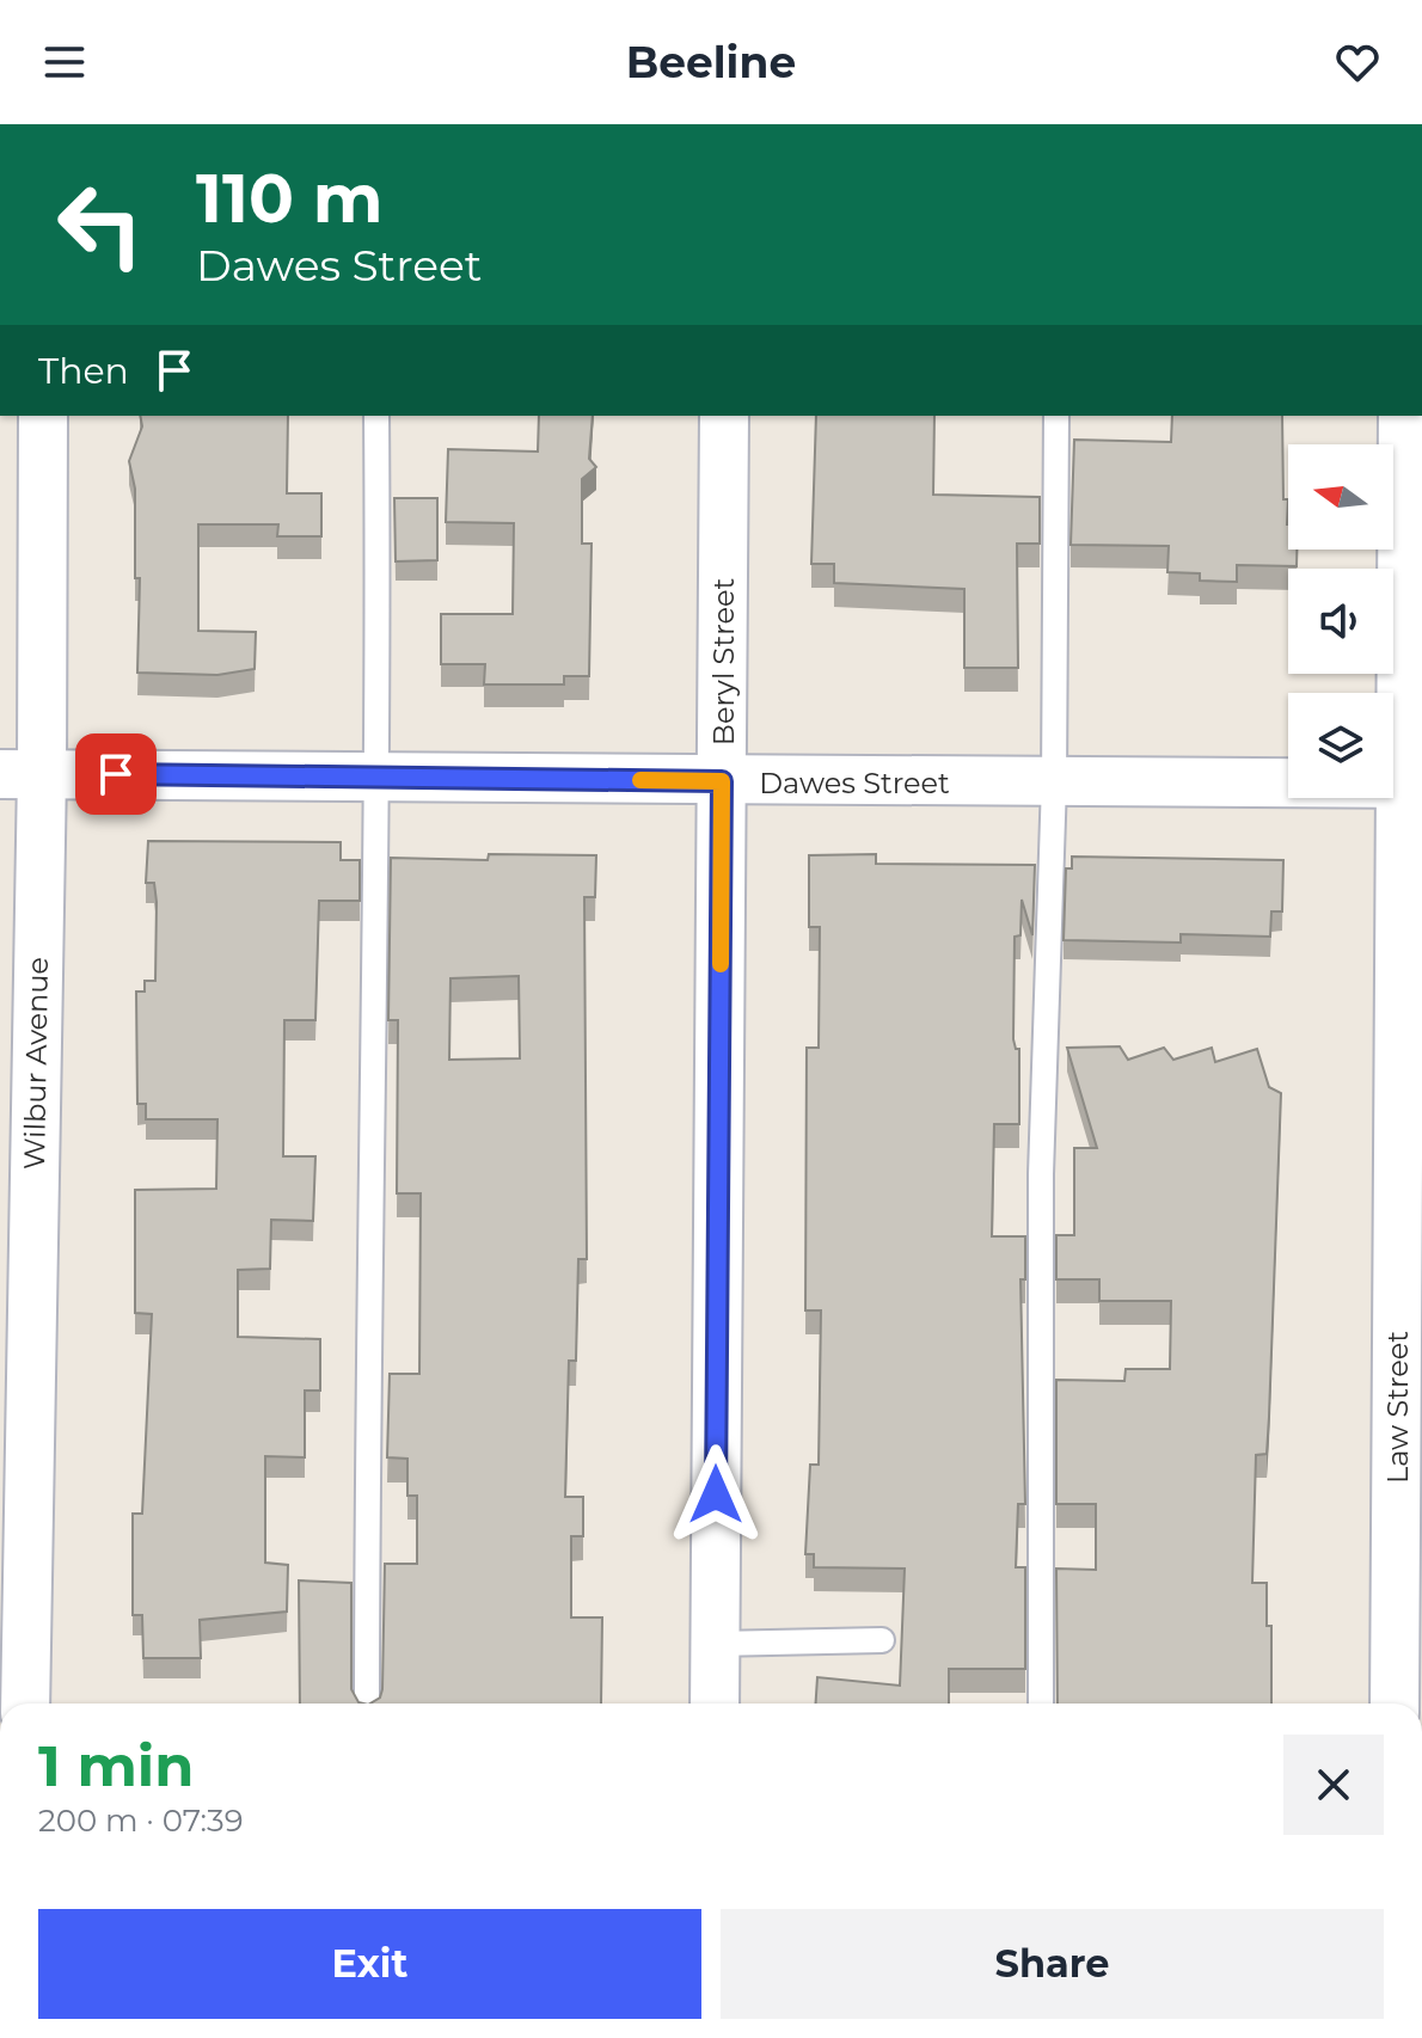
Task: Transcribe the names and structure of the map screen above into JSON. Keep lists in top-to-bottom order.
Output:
{
  "streets": {
    "street": [
      "Beryl Street",
      "Dawes Street",
      "Wilbur Avenue",
      "Law Street"
    ]
  },
  "crossings": [
    ["Beryl Street", "Dawes Street"],
    ["Dawes Street", "Wilbur Avenue"],
    ["Dawes Street", "Law Street"]
  ],
  "north": "left",
  "page": {
    "header": "Beeline",
    "turn": ["110 m", "Dawes Street"],
    "then": "Then",
    "heading": ["1 min", "200 m · 07:39"],
    "buttons": ["Exit", "Share"]
  }
}
